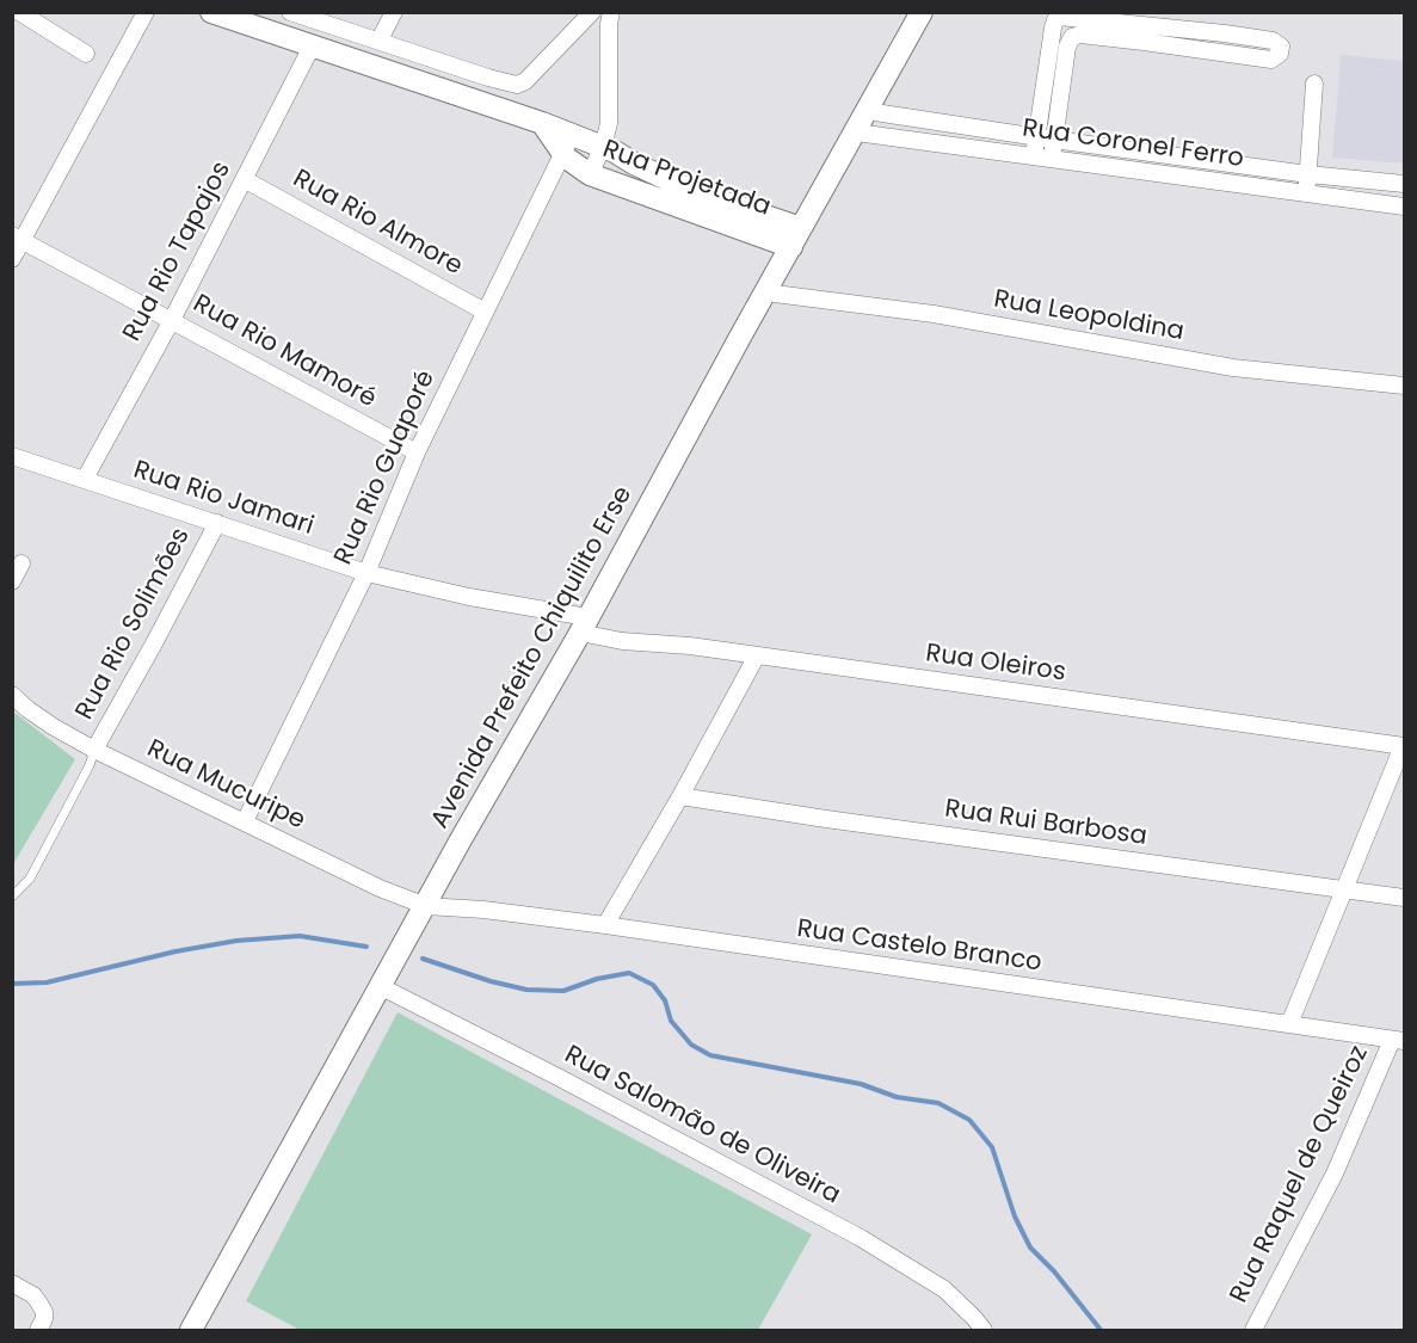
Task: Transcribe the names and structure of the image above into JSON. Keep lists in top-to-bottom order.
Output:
{
  "streets": {
    "street": [
      "Rua Coronel Ferro",
      "Rua Projetada",
      "Rua Rio Almore",
      "Rua Rio Tapajos",
      "Rua Leopoldina",
      "Rua Rio Mamoré",
      "Rua Rio Guaporé",
      "Rua Rio Jamari",
      "Rua Rio Solimões",
      "Avenida Prefeito Chiquilito Erse",
      "Rua Oleiros",
      "Rua Mucuripe",
      "Rua Rui Barbosa",
      "Rua Castelo Branco",
      "Rua Salomão de Oliveira",
      "Rua Raquel de Queiroz"
    ]
  },
  "crossings": [
    ["Rua Coronel Ferro", "Avenida Prefeito Chiquilito Erse"],
    ["Rua Projetada", "Rua Rio Tapajos"],
    ["Rua Projetada", "Rua Rio Guaporé"],
    ["Rua Projetada", "Avenida Prefeito Chiquilito Erse"],
    ["Rua Rio Almore", "Rua Rio Tapajos"],
    ["Rua Rio Almore", "Rua Rio Guaporé"],
    ["Rua Rio Tapajos", "Rua Rio Mamoré"],
    ["Rua Rio Tapajos", "Rua Rio Jamari"],
    ["Rua Leopoldina", "Avenida Prefeito Chiquilito Erse"],
    ["Rua Rio Mamoré", "Rua Rio Guaporé"],
    ["Rua Rio Guaporé", "Rua Rio Jamari"],
    ["Rua Rio Guaporé", "Rua Mucuripe"],
    ["Rua Rio Jamari", "Rua Rio Solimões"],
    ["Rua Rio Jamari", "Avenida Prefeito Chiquilito Erse"],
    ["Rua Rio Jamari", "Rua Oleiros"],
    ["Rua Rio Solimões", "Rua Mucuripe"],
    ["Avenida Prefeito Chiquilito Erse", "Rua Oleiros"],
    ["Avenida Prefeito Chiquilito Erse", "Rua Mucuripe"],
    ["Avenida Prefeito Chiquilito Erse", "Rua Castelo Branco"],
    ["Avenida Prefeito Chiquilito Erse", "Rua Salomão de Oliveira"],
    ["Rua Mucuripe", "Rua Castelo Branco"],
    ["Rua Castelo Branco", "Rua Raquel de Queiroz"]
  ]
}
